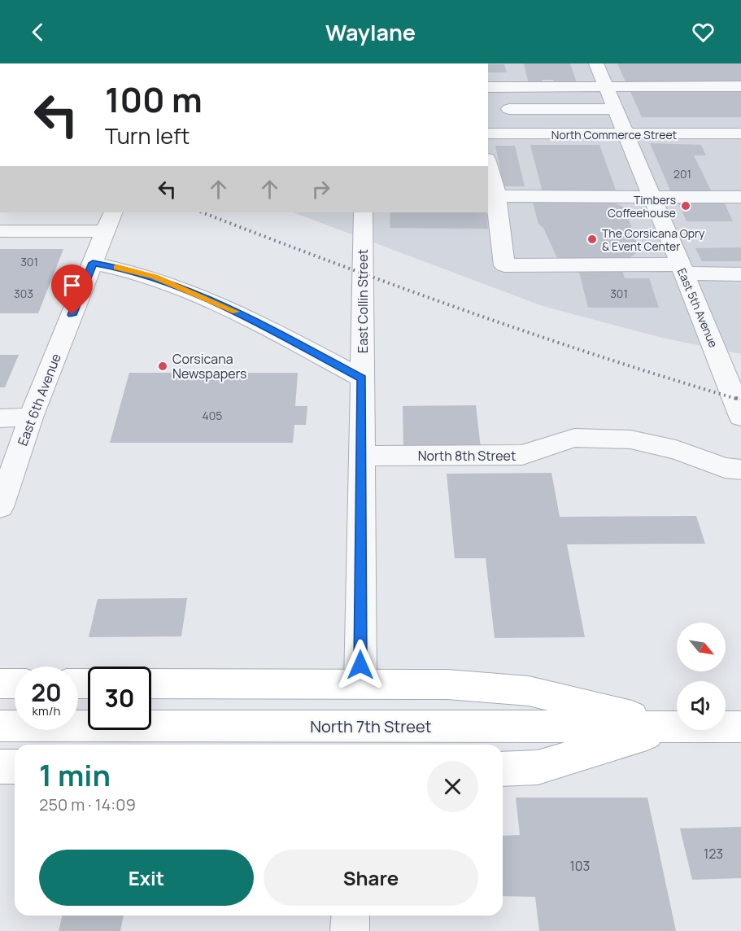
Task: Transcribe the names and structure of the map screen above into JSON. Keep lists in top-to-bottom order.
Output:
{
  "streets": {
    "main road": ["North 7th Street"],
    "street": [
      "North Commerce Street",
      "East Collin Street",
      "East 5th Avenue",
      "East 6th Avenue",
      "North 8th Street"
    ]
  },
  "crossings": [
    ["North Commerce Street", "East 5th Avenue"],
    ["East Collin Street", "North 8th Street"]
  ],
  "places": ["Timbers Coffeehouse", "The Corsicana Opry & Event Center", "Corsicana Newspapers"],
  "house_numbers": [
    "201",
    "301",
    "303",
    "301",
    "405",
    "123",
    "103"
  ],
  "north": "bottom right",
  "page": {
    "header": "Waylane",
    "turn": ["100 m", "Turn left"],
    "speed": "20 km/h",
    "limit": "30",
    "heading": ["1 min", "250 m · 14:09"],
    "buttons": ["Exit", "Share"]
  }
}
